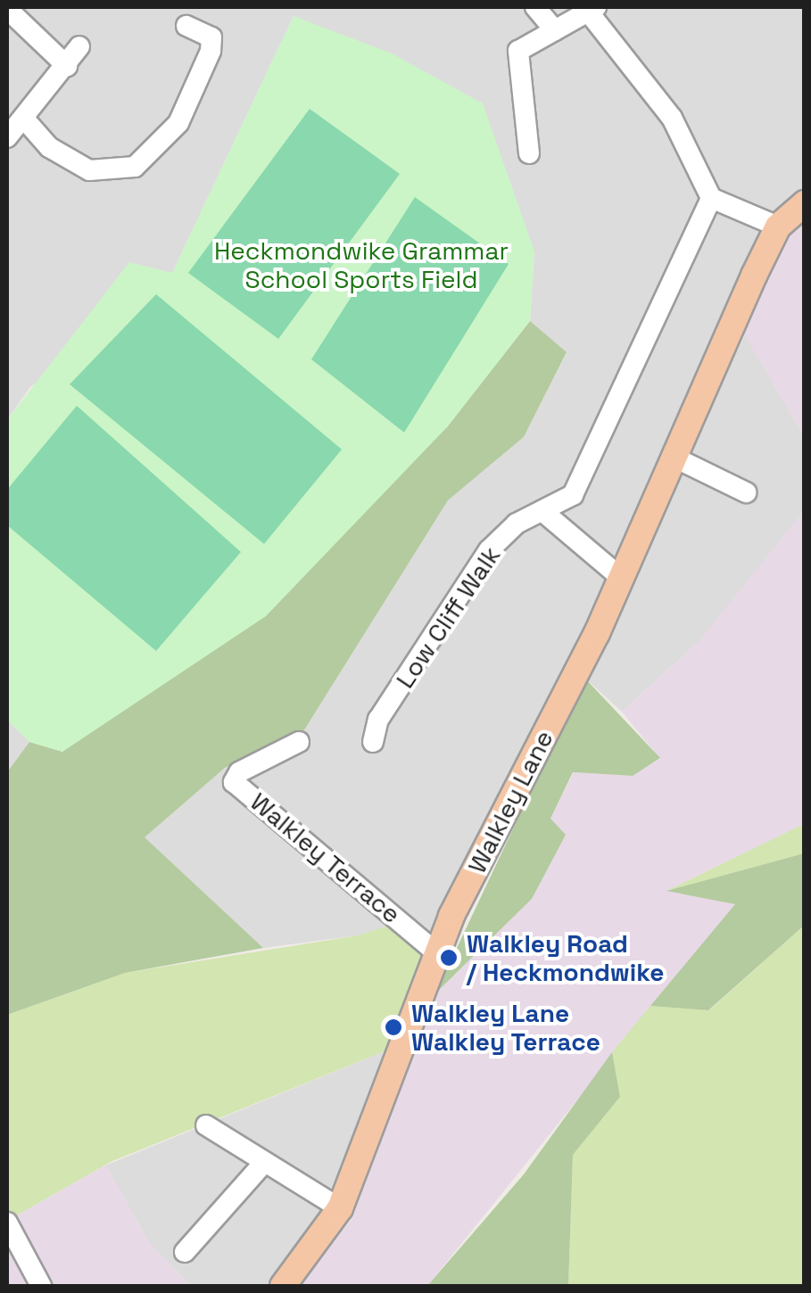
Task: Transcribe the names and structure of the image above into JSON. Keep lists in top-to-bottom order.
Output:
{
  "streets": {
    "main road": ["Walkley Lane"],
    "street": ["Low Cliff Walk", "Walkley Terrace"]
  },
  "crossings": [
    ["Walkley Lane", "Walkley Terrace"]
  ],
  "parks": ["Heckmondwike Grammar School Sports Field"],
  "places": ["Walkley Road / Heckmondwike", "Walkley Lane Walkley Terrace"]
}
